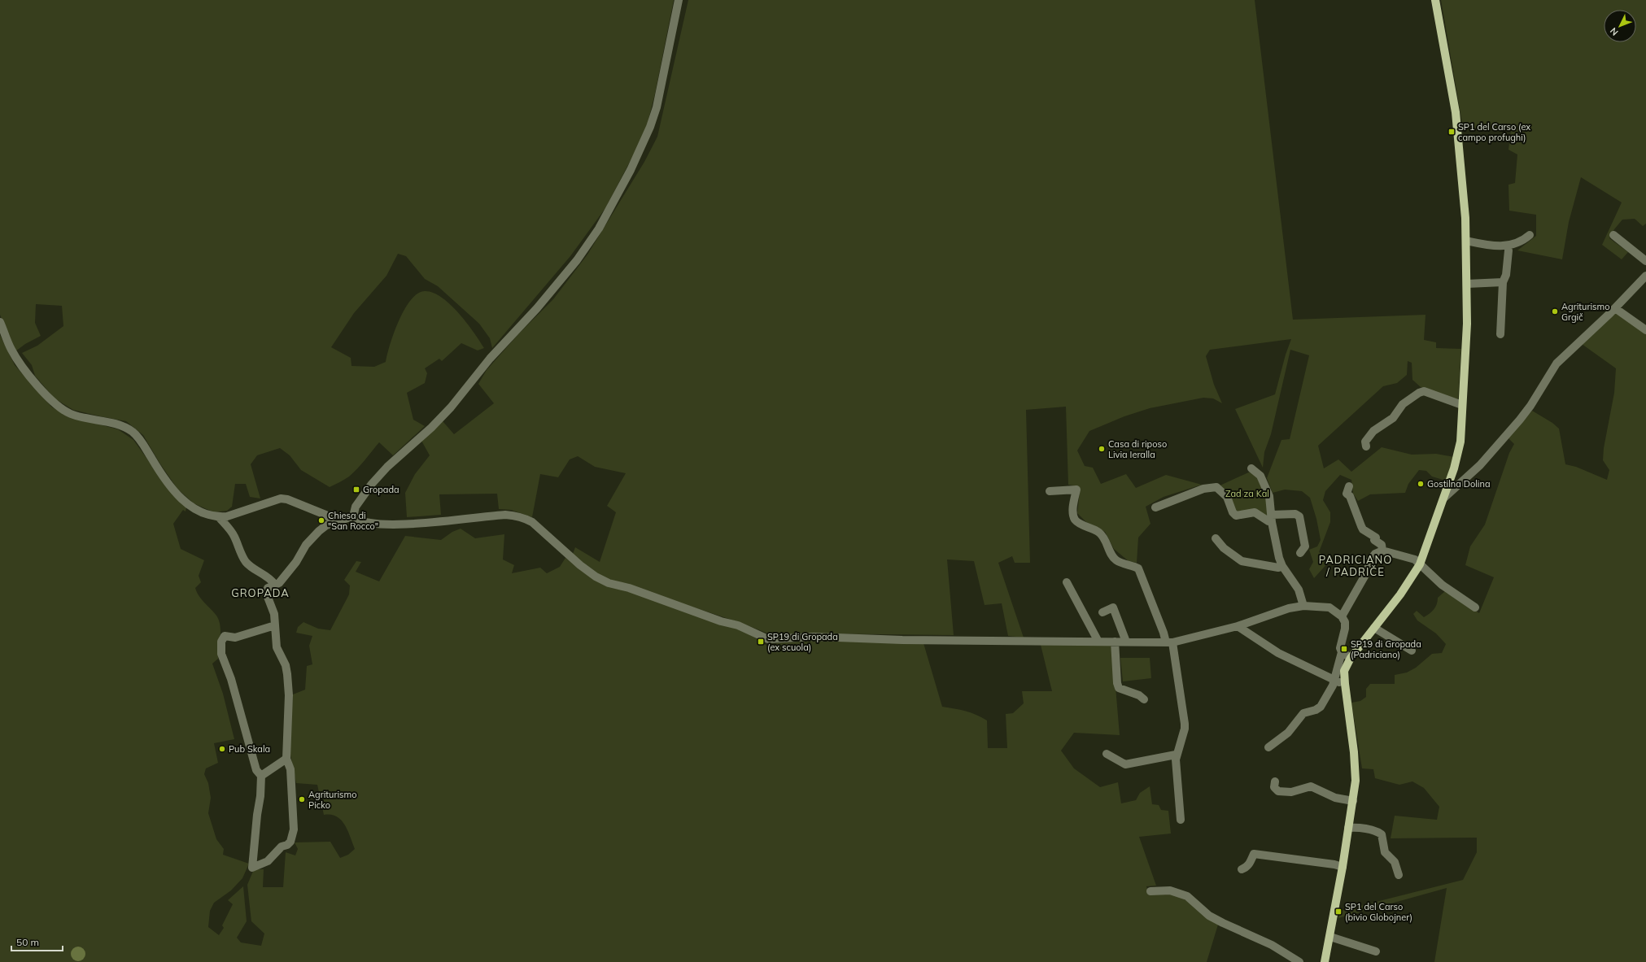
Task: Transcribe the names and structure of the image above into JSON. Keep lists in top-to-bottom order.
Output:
{
  "districts": ["PADRICIANO / PADRIČE", "GROPADA"],
  "parks": ["Zad za Kal"],
  "places": {
    "transit": [
      "SP1 del Carso (ex campo profughi)",
      "Gropada",
      "SP19 di Gropada (ex scuola)",
      "SP19 di Gropada (Padriciano)",
      "SP1 del Carso (bivio Globojner)"
    ],
    "other": [
      "Agriturismo Grgič",
      "Casa di riposo Livia Ieralla",
      "Gostilna Dolina",
      "Chiesa di \"San Rocco\"",
      "Pub Skala",
      "Agriturismo Picko"
    ]
  },
  "scale_bar": "50 m",
  "north": "bottom left"
}
